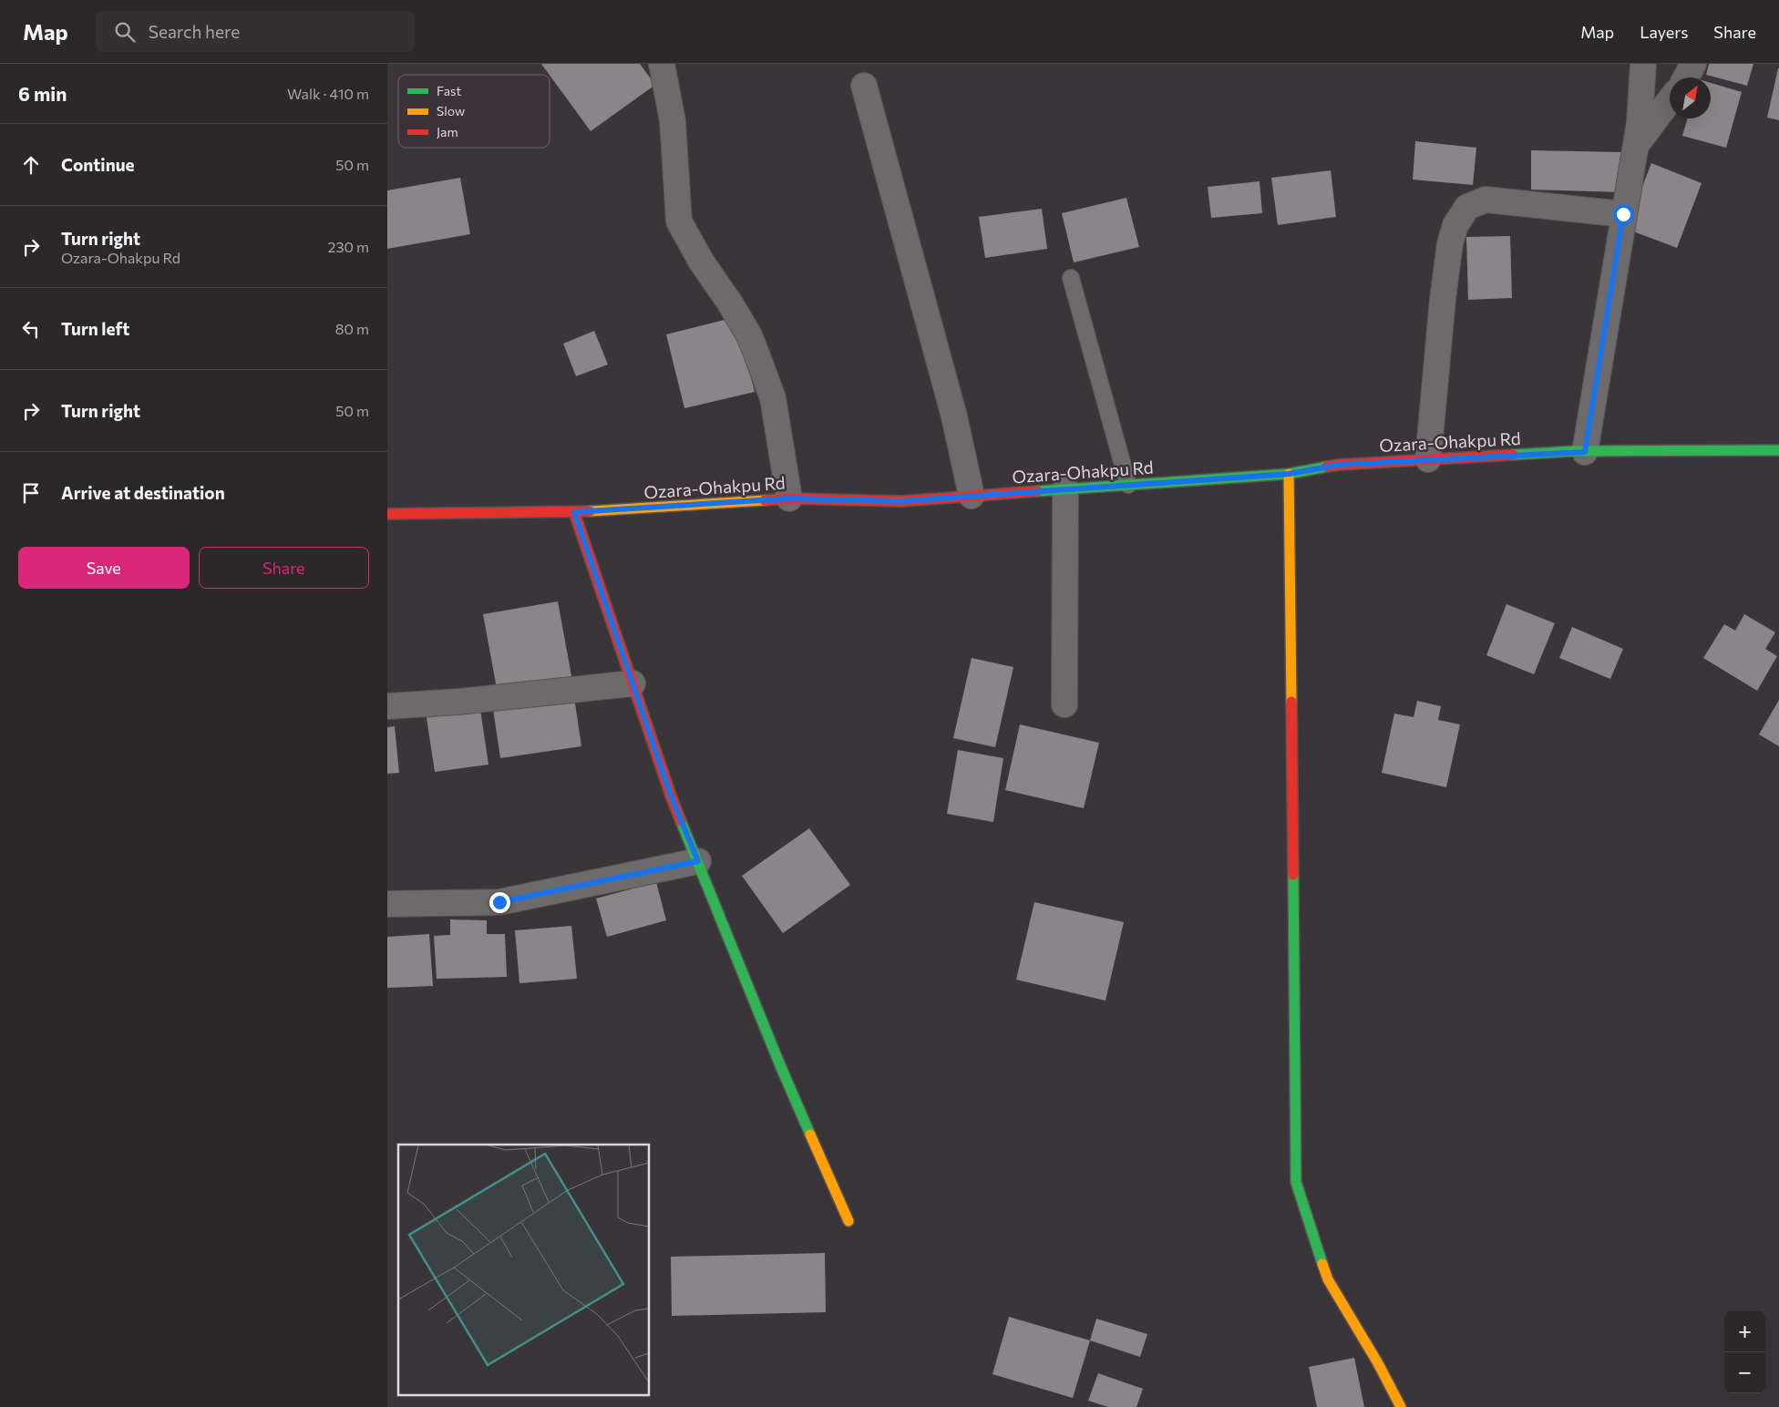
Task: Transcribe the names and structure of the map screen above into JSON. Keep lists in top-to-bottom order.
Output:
{
  "streets": {
    "street": ["Ozara-Ohakpu Rd"]
  },
  "legend": ["Fast", "Slow", "Jam"],
  "north": "top right",
  "page": {
    "header": "Map",
    "search": "Search here",
    "nav": ["Map", "Layers", "Share"],
    "heading": ["6 min", "Walk · 410 m"],
    "list": [
      ["Continue", "50 m"],
      ["Turn right", "Ozara-Ohakpu Rd", "230 m"],
      ["Turn left", "80 m"],
      ["Turn right", "50 m"],
      "Arrive at destination"
    ],
    "buttons": ["Save", "Share"],
    "map_buttons": ["+", "−"]
  }
}
